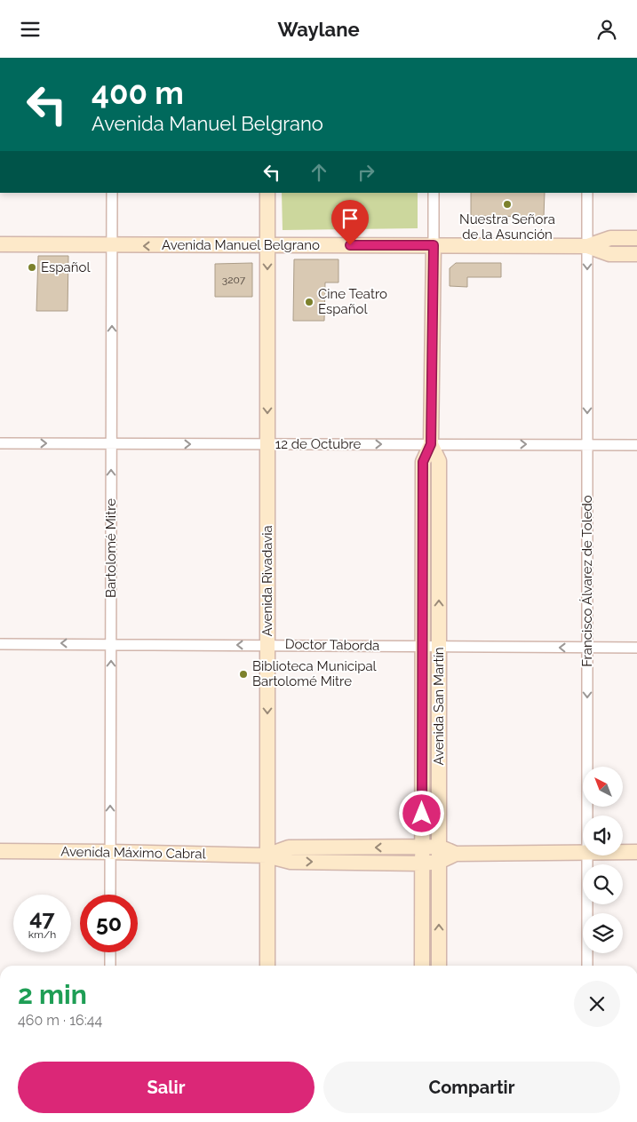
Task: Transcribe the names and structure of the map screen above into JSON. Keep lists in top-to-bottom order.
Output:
{
  "streets": {
    "main road": [
      "Avenida Manuel Belgrano",
      "Avenida Rivadavia",
      "Avenida San Martín",
      "Avenida Máximo Cabral"
    ],
    "street": [
      "12 de Octubre",
      "Bartolomé Mitre",
      "Francisco Álvarez de Toledo",
      "Doctor Taborda"
    ]
  },
  "crossings": [
    ["Avenida Manuel Belgrano", "Bartolomé Mitre"],
    ["Avenida Manuel Belgrano", "Avenida Rivadavia"],
    ["Avenida Manuel Belgrano", "Francisco Álvarez de Toledo"],
    ["Avenida Manuel Belgrano", "Avenida San Martín"],
    ["12 de Octubre", "Bartolomé Mitre"],
    ["12 de Octubre", "Avenida Rivadavia"],
    ["12 de Octubre", "Francisco Álvarez de Toledo"],
    ["12 de Octubre", "Avenida San Martín"],
    ["Bartolomé Mitre", "Doctor Taborda"],
    ["Bartolomé Mitre", "Avenida Máximo Cabral"],
    ["Avenida Rivadavia", "Doctor Taborda"],
    ["Avenida Rivadavia", "Avenida Máximo Cabral"],
    ["Francisco Álvarez de Toledo", "Doctor Taborda"],
    ["Doctor Taborda", "Avenida San Martín"],
    ["Avenida San Martín", "Avenida Máximo Cabral"]
  ],
  "one_way": [
    "12 de Octubre",
    "Bartolomé Mitre",
    "Avenida Rivadavia",
    "Francisco Álvarez de Toledo",
    "Doctor Taborda"
  ],
  "places": [
    "Nuestra Señora de la Asunción",
    "Español",
    "Cine Teatro Español",
    "Biblioteca Municipal Bartolomé Mitre"
  ],
  "house_numbers": ["3207"],
  "north": "top left",
  "page": {
    "header": "Waylane",
    "turn": ["400 m", "Avenida Manuel Belgrano"],
    "speed": "47 km/h",
    "limit": "50",
    "heading": ["2 min", "460 m · 16:44"],
    "buttons": ["Salir", "Compartir"]
  }
}
